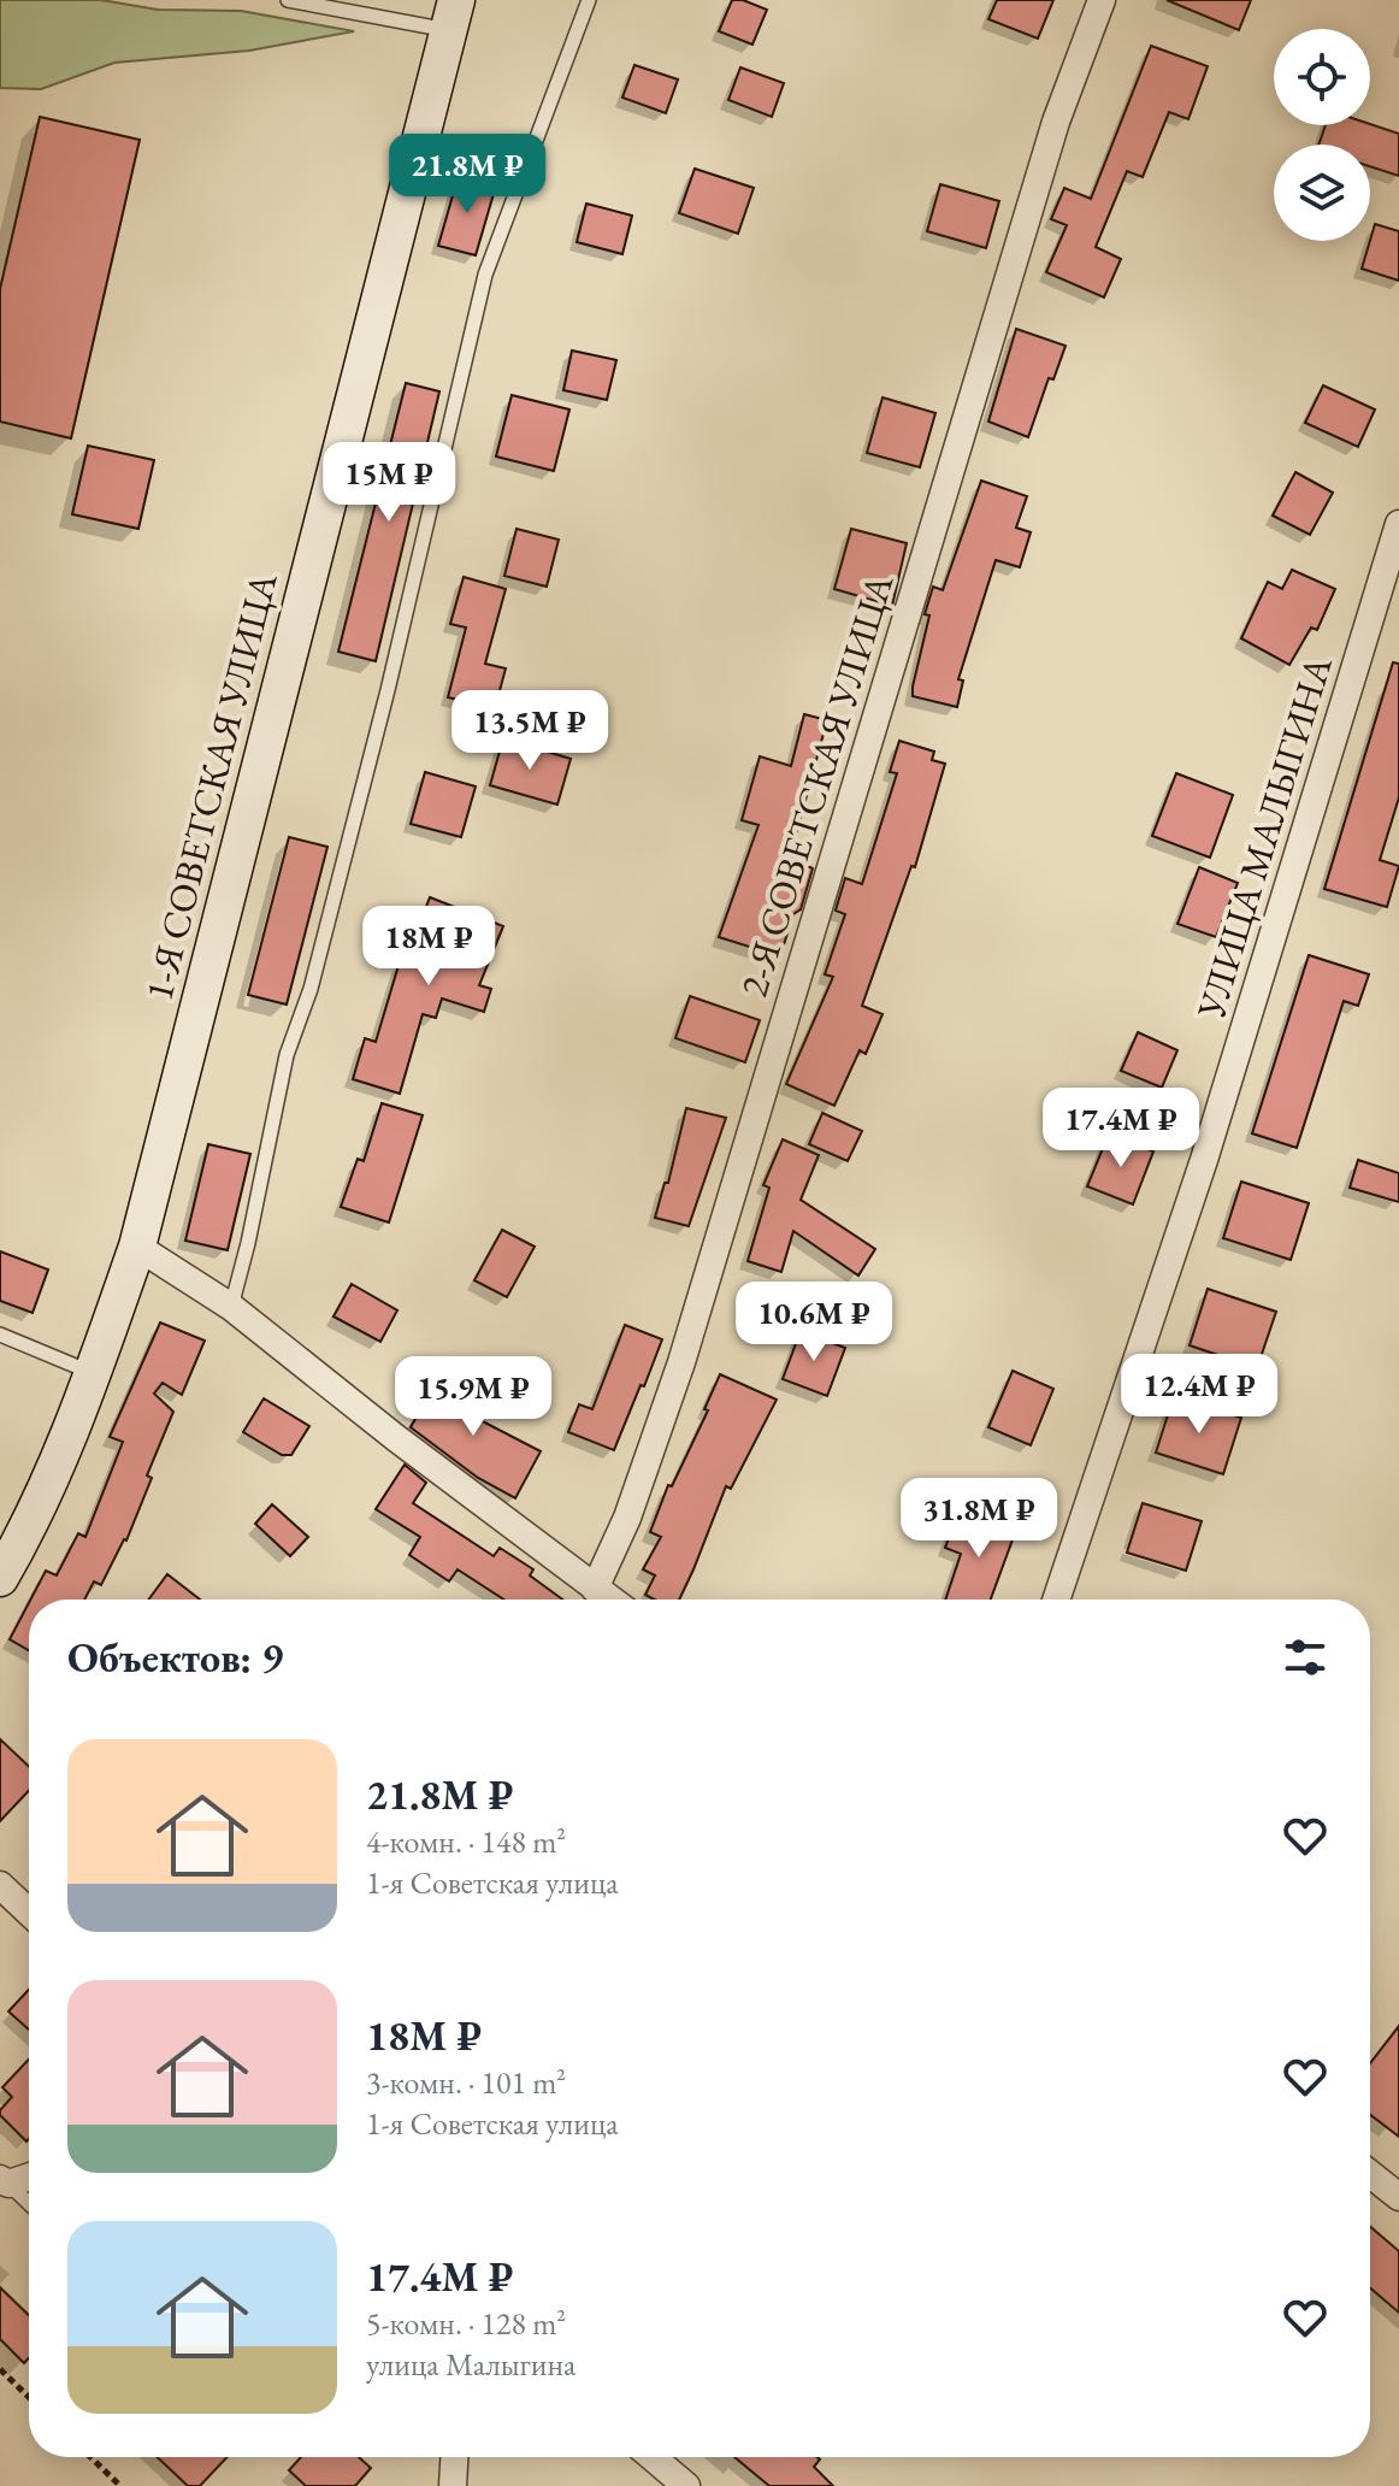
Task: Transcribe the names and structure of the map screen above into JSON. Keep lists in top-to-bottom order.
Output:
{
  "streets": {
    "street": ["2-Я СОВЕТСКАЯ УЛИЦА", "1-Я СОВЕТСКАЯ УЛИЦА", "УЛИЦА МАЛЫГИНА"]
  },
  "page": {
    "price": [
      "21.8M ₽",
      "15M ₽",
      "13.5M ₽",
      "18M ₽",
      "17.4M ₽",
      "10.6M ₽",
      "12.4M ₽",
      "15.9M ₽",
      "31.8M ₽"
    ],
    "heading": "Объектов: 9",
    "list": [
      {
        "name": "21.8M ₽",
        "note": "4-комн. · 148 m² · 1-я Советская улица"
      },
      {
        "name": "18M ₽",
        "note": "3-комн. · 101 m² · 1-я Советская улица"
      },
      {
        "name": "17.4M ₽",
        "note": "5-комн. · 128 m² · улица Малыгина"
      }
    ]
  }
}
